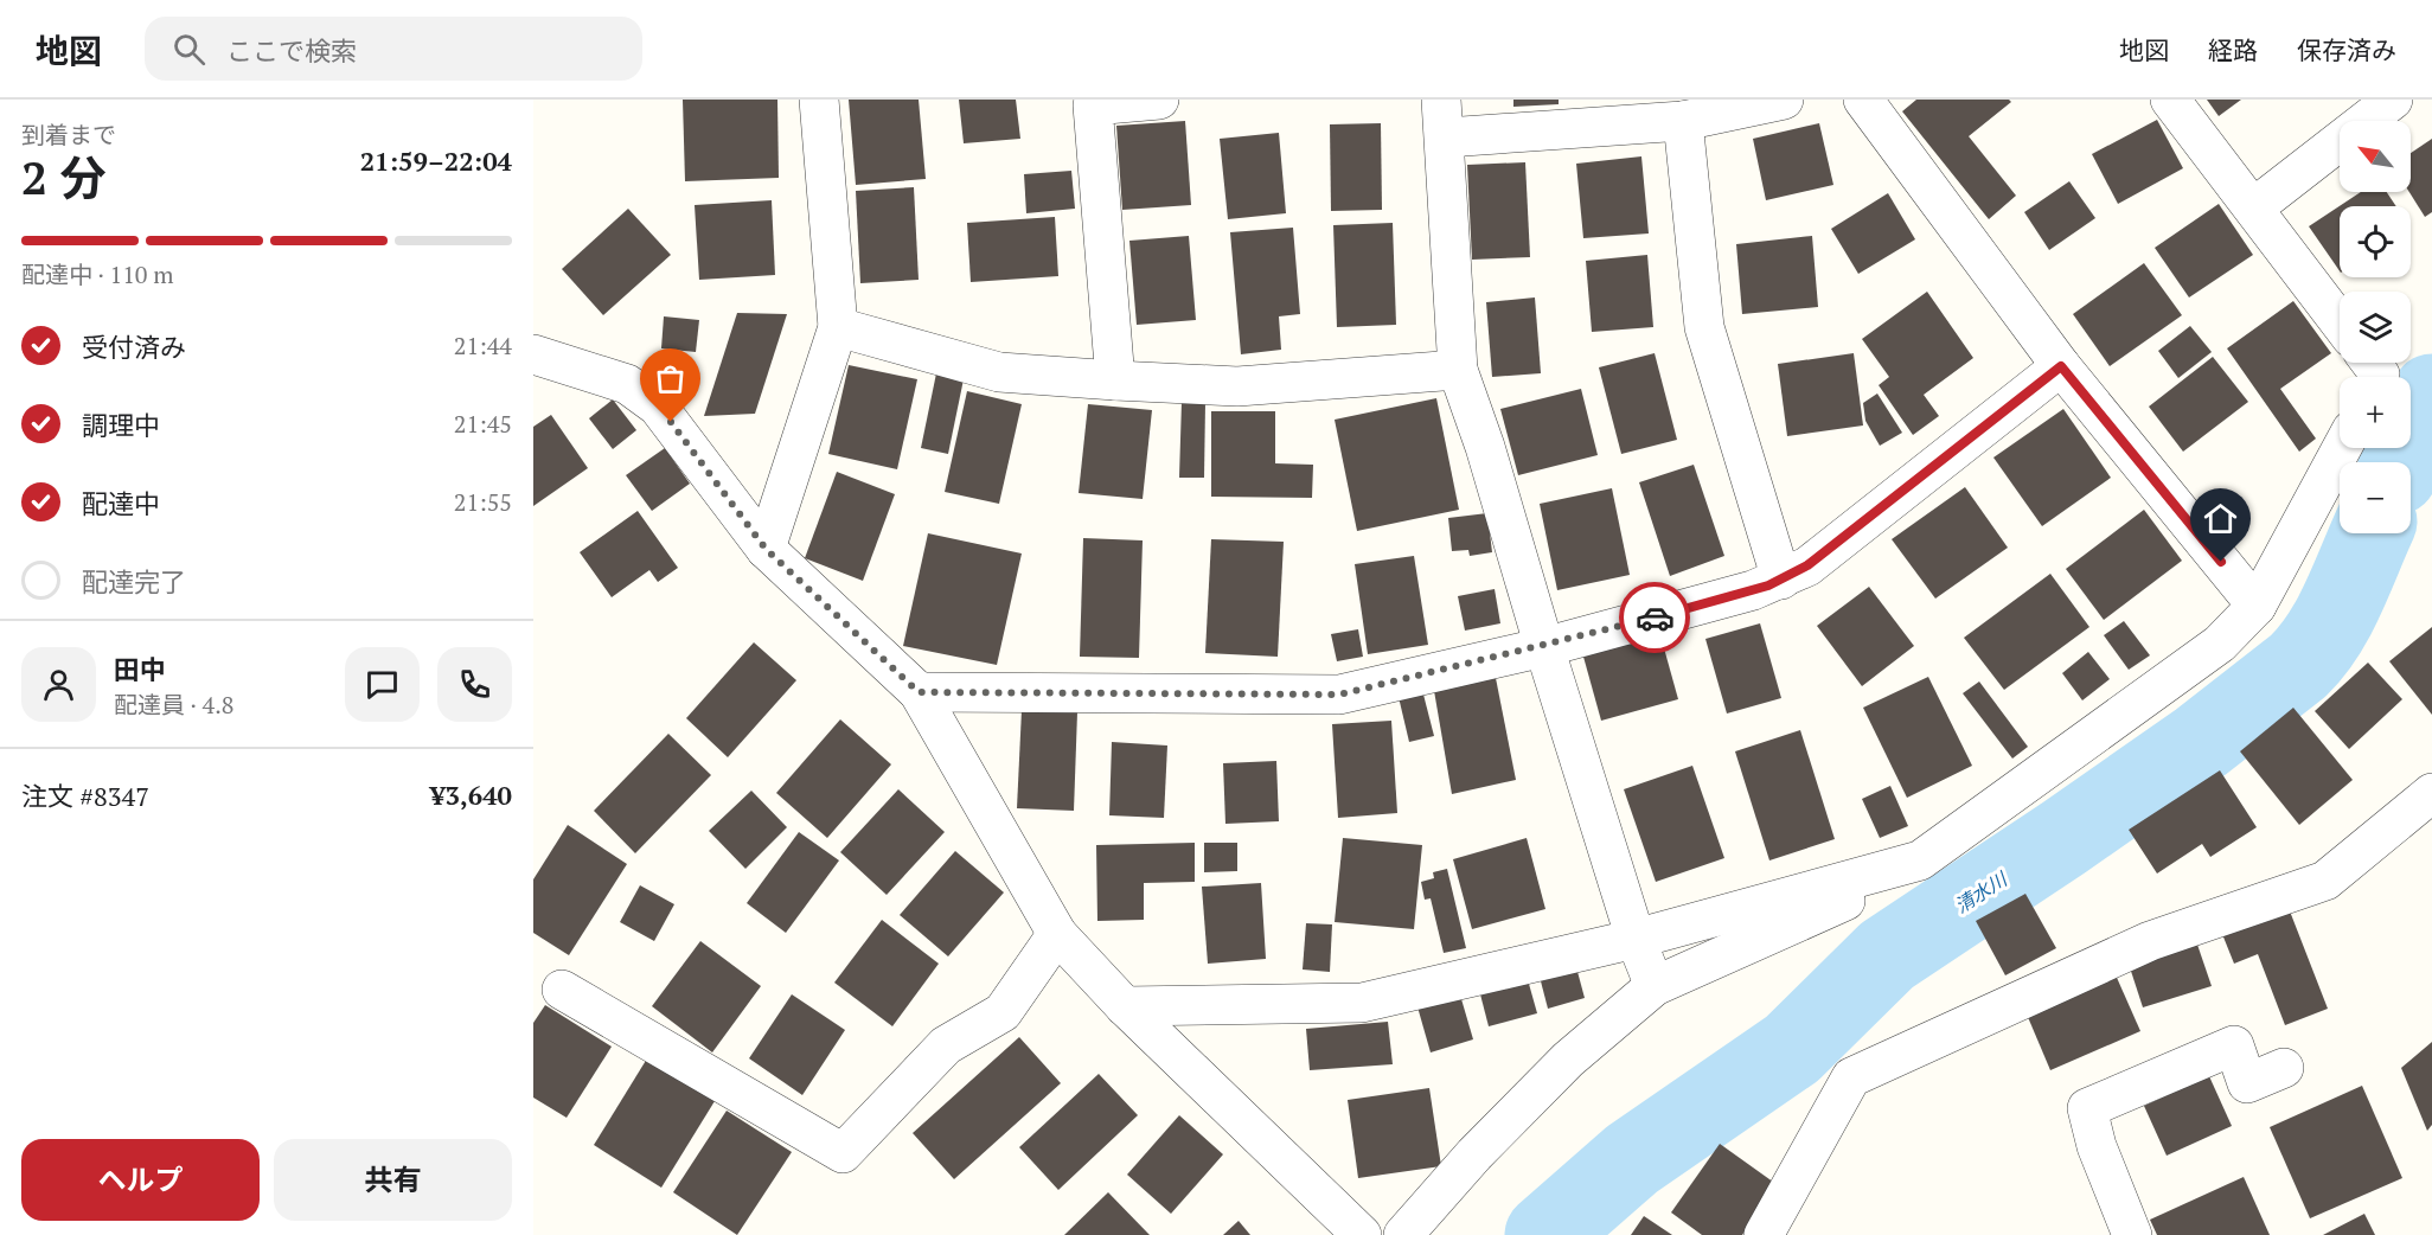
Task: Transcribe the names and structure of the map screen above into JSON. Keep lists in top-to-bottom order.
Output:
{
  "water": ["清水川"],
  "north": "top left",
  "page": {
    "header": "地図",
    "search": "ここで検索",
    "nav": ["地図", "経路", "保存済み"],
    "heading": ["2 分", "到着まで", "21:59–22:04"],
    "panel": [
      "田中",
      "配達員 · 4.8",
      "注文 #8347",
      "¥3,640"
    ],
    "map_buttons": ["+", "−"],
    "bar": "配達中 · 110 m",
    "list": [
      ["受付済み", "21:44"],
      ["調理中", "21:45"],
      ["配達中", "21:55"],
      "配達完了"
    ],
    "buttons": ["ヘルプ", "共有"]
  }
}
